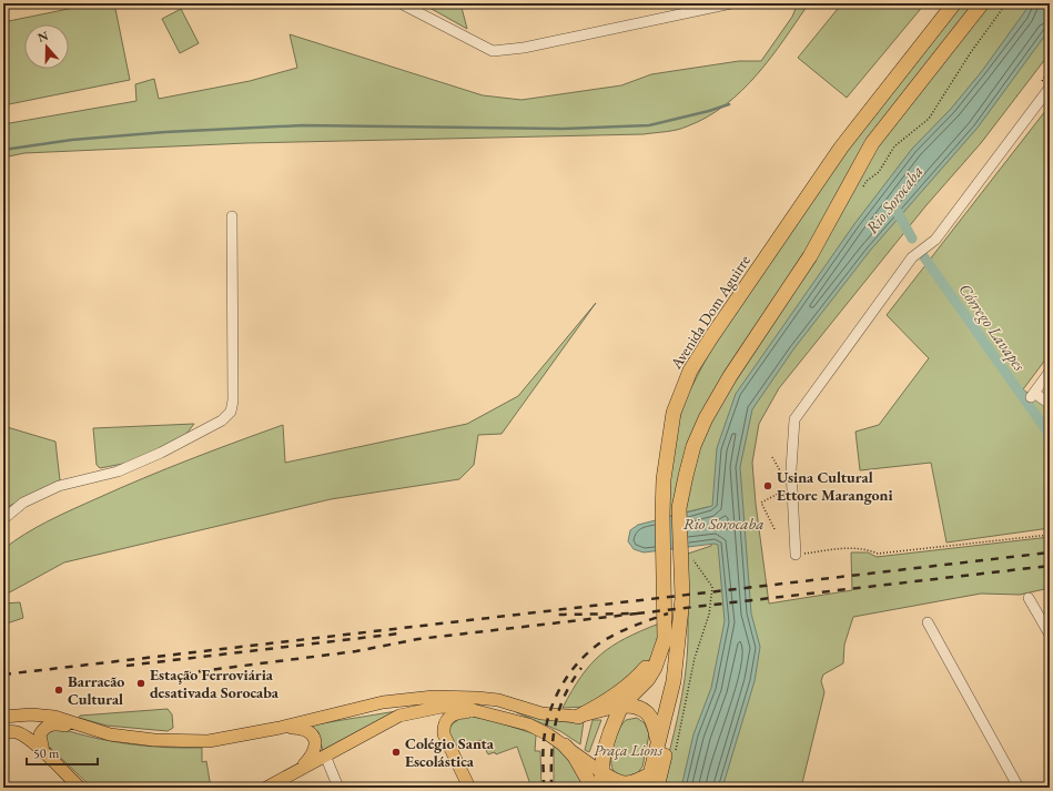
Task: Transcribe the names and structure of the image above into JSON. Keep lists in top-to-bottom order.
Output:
{
  "streets": {
    "highway": ["Avenida Dom Aguirre"]
  },
  "water": ["Rio Sorocaba", "Córrego Lavapes"],
  "parks": ["Praça Lions"],
  "places": [
    "Usina Cultural Ettore Marangoni",
    "Estação Ferroviária desativada Sorocaba",
    "Barracão Cultural",
    "Colégio Santa Escolástica"
  ],
  "scale_bar": "50 m",
  "north": "top"
}
